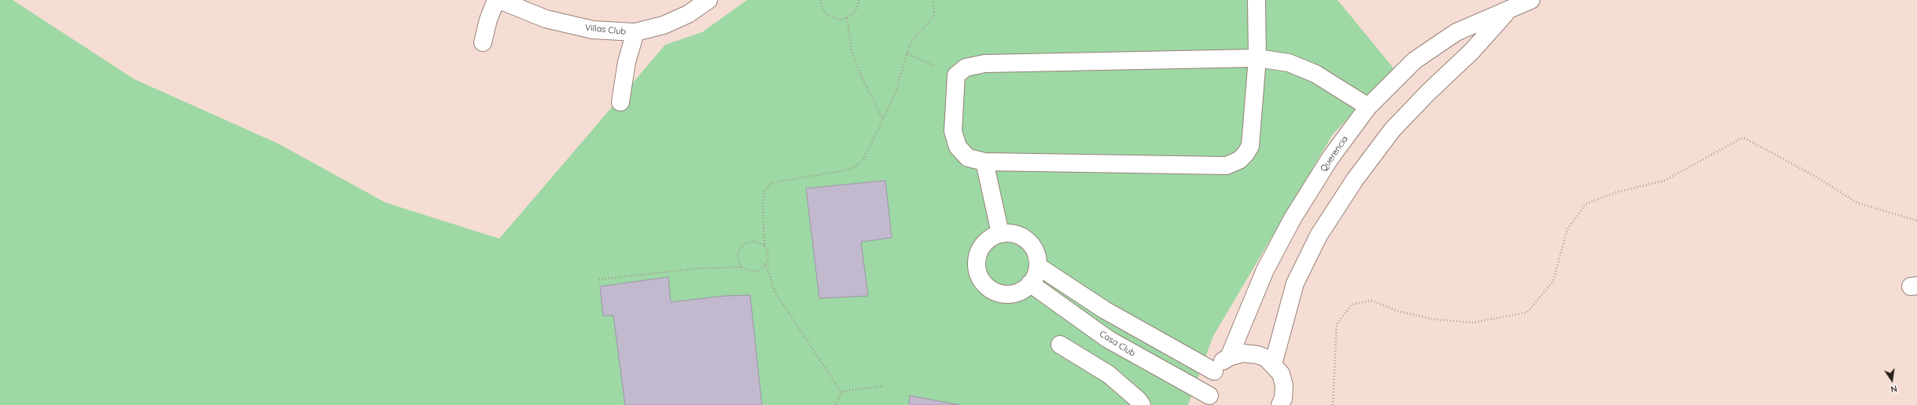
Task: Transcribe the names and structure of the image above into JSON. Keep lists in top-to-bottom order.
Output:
{
  "streets": {
    "street": ["Villas Club", "Querencia", "Casa Club"]
  },
  "north": "bottom"
}
